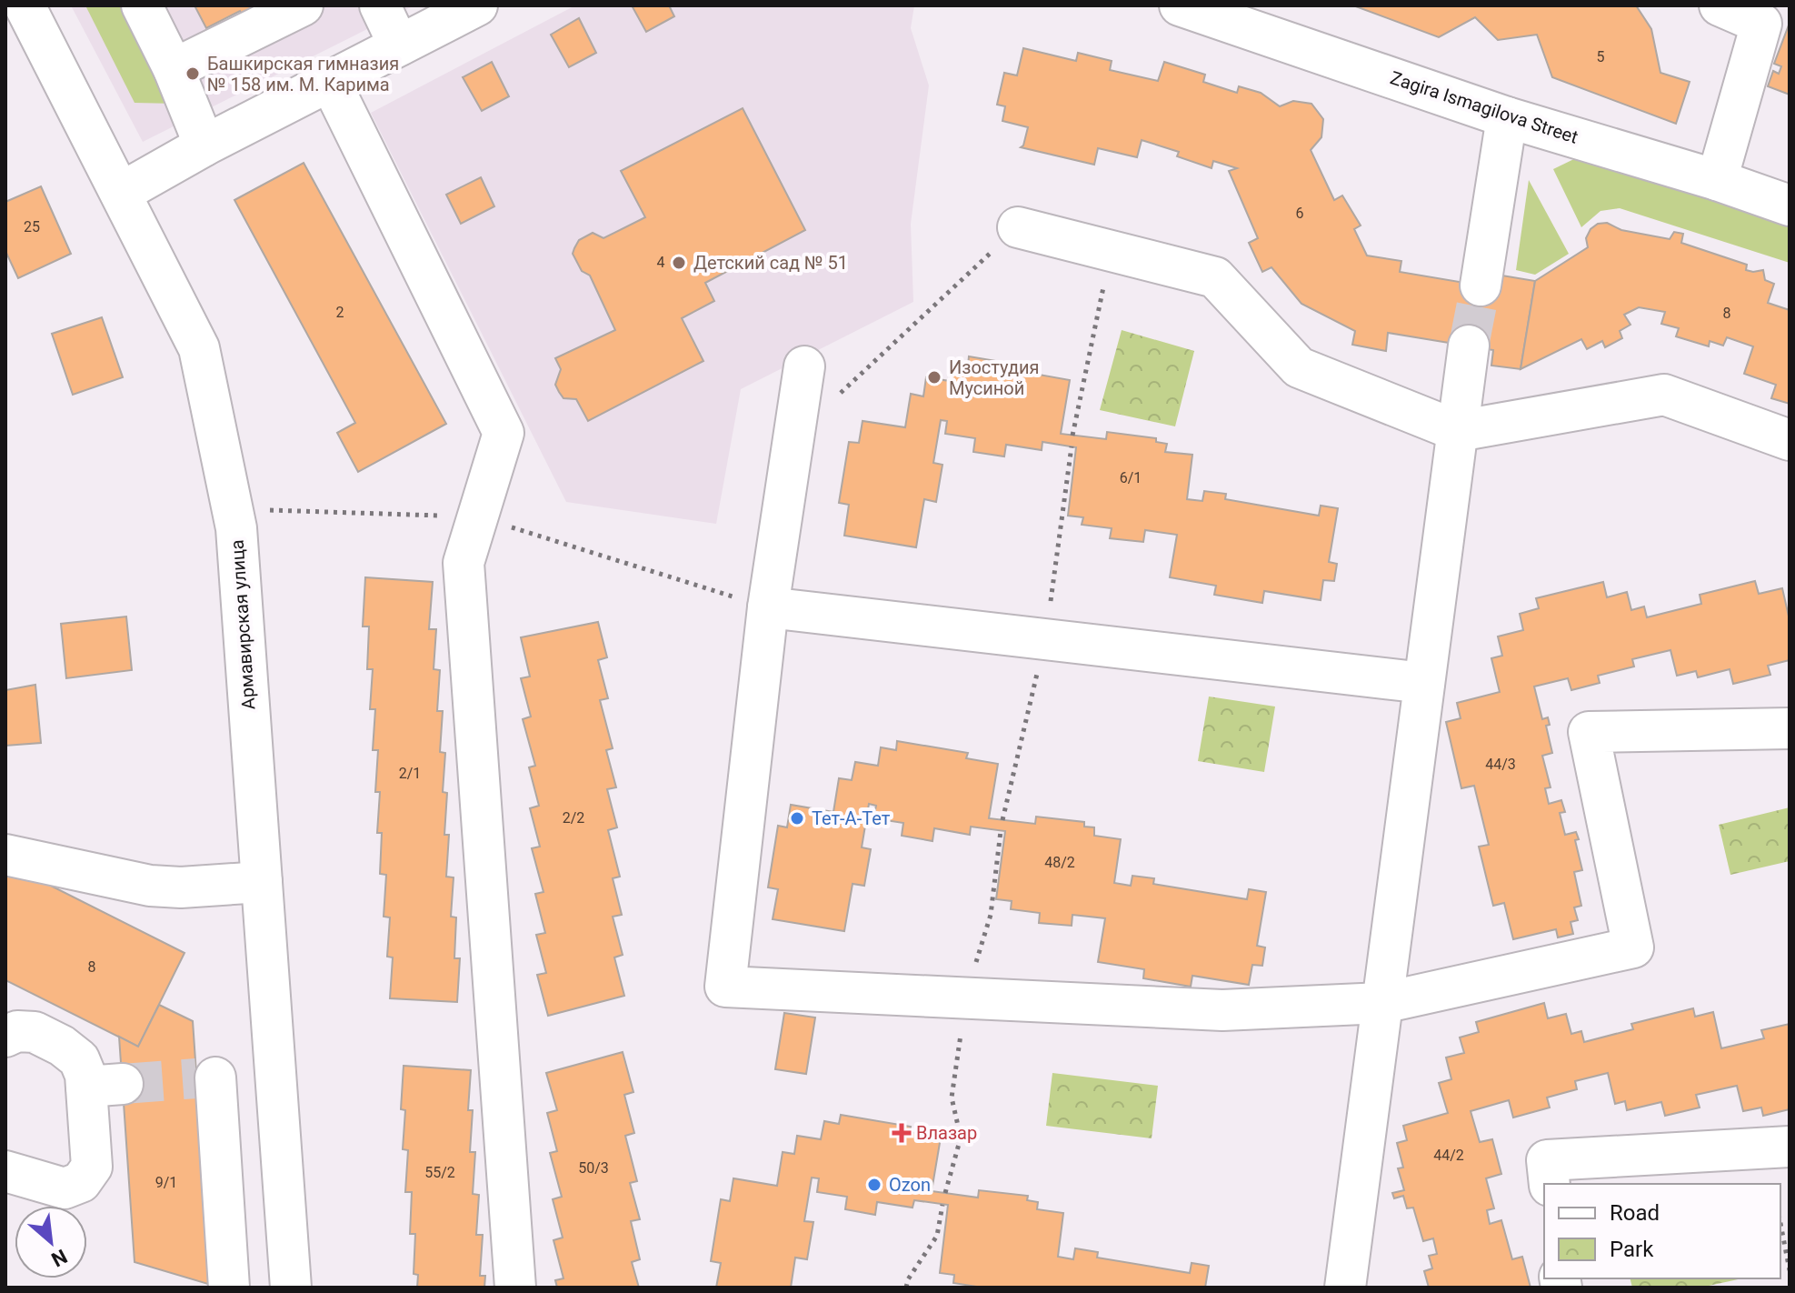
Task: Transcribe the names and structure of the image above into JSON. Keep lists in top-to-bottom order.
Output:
{
  "streets": {
    "street": ["Zagira Ismagilova Street", "Армавирская улица"]
  },
  "places": {
    "other": [
      "Башкирская гимназия № 158 им. М. Карима",
      "Детский сад № 51",
      "Изостудия Мусиной",
      "Тет-А-Тет",
      "Ozon"
    ],
    "health": ["Влазар"]
  },
  "house_numbers": [
    "5",
    "6",
    "25",
    "4",
    "2",
    "8",
    "6/1",
    "44/3",
    "2/1",
    "2/2",
    "48/2",
    "8",
    "44/2",
    "50/3",
    "55/2",
    "9/1"
  ],
  "legend": ["Road", "Park"],
  "north": "bottom right"
}
